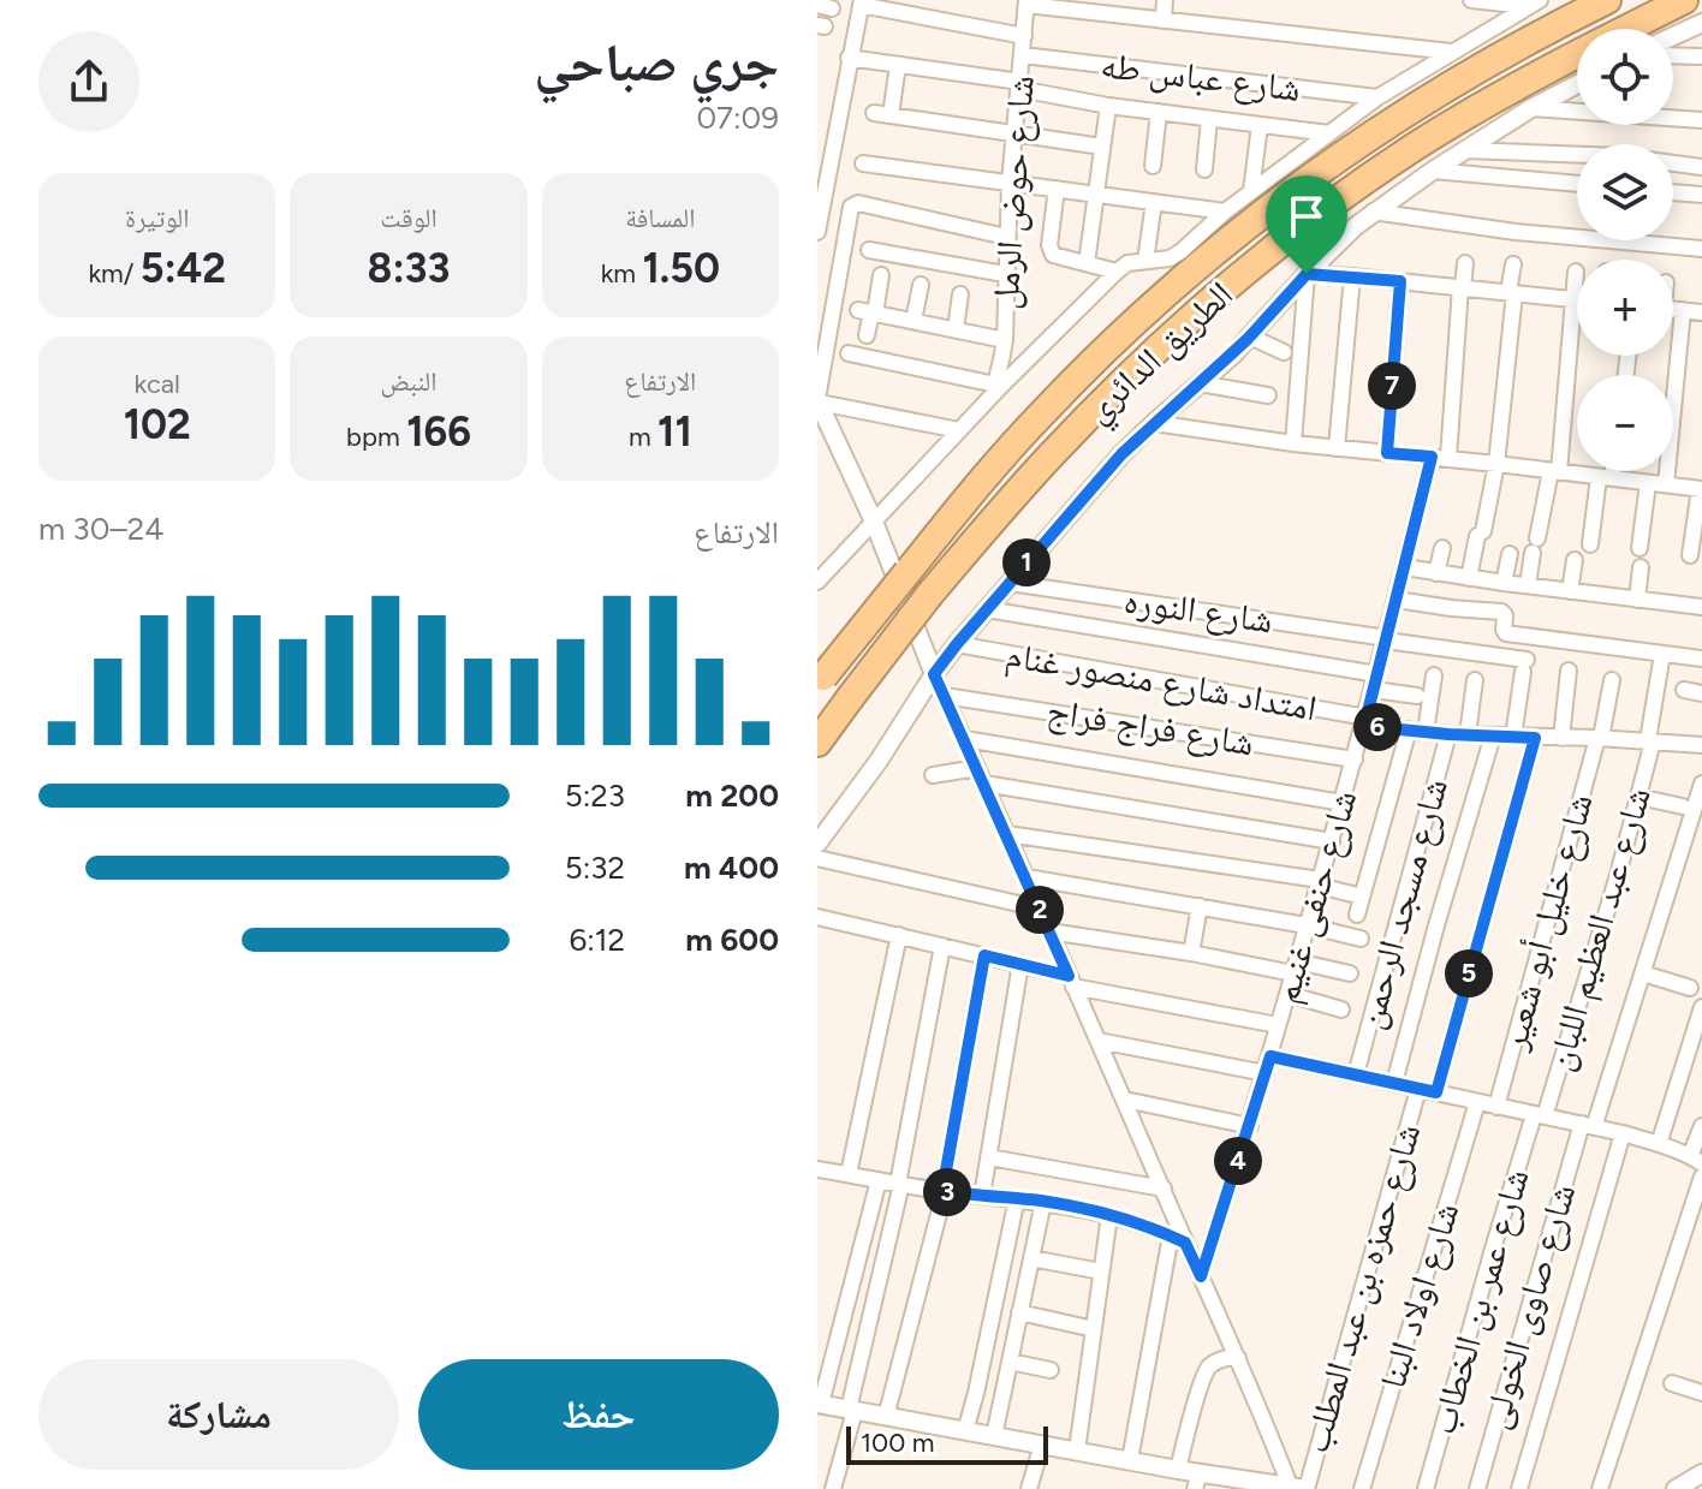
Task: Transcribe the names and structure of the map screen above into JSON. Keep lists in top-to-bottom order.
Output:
{
  "streets": {
    "highway": ["الطريق الدائري"],
    "street": [
      "شارع عباس طه",
      "شارع حوض الرمل",
      "شارع النوره",
      "امتداد شارع منصور غنام",
      "شارع فراج فراج",
      "شارع حنفى غنيم",
      "شارع مسجد الرحمن",
      "شارع خليل أبو شعير",
      "شارع عبد العظيم اللبان",
      "شارع حمزه بن عبد المطلب",
      "شارع اولاد البنا",
      "شارع عمر بن الخطاب",
      "شارع صاوى الخولى"
    ]
  },
  "crossings": [
    ["شارع عباس طه", "شارع حوض الرمل"],
    ["شارع عباس طه", "الطريق الدائري"],
    ["شارع حوض الرمل", "الطريق الدائري"],
    ["شارع النوره", "امتداد شارع منصور غنام"],
    ["شارع النوره", "شارع حنفى غنيم"],
    ["امتداد شارع منصور غنام", "شارع حنفى غنيم"],
    ["امتداد شارع منصور غنام", "شارع مسجد الرحمن"],
    ["امتداد شارع منصور غنام", "شارع خليل أبو شعير"],
    ["امتداد شارع منصور غنام", "شارع عبد العظيم اللبان"],
    ["شارع فراج فراج", "شارع حنفى غنيم"],
    ["شارع عبد العظيم اللبان", "شارع عمر بن الخطاب"]
  ],
  "scale_bar": "100 m",
  "page": {
    "heading": ["جري صباحي", "07:09"],
    "map_buttons": ["+", "−"],
    "stats": [
      ["المسافة", "1.50 km"],
      ["الوقت", "8:33"],
      ["الوتيرة", "5:42 /km"],
      ["الارتفاع", "11 m"],
      ["النبض", "166 bpm"],
      ["kcal", "102"]
    ],
    "pins": [
      "7",
      "1",
      "6",
      "2",
      "5",
      "4",
      "3"
    ],
    "chart": ["الارتفاع", "24–30 m"],
    "list": [
      {
        "name": "200 m",
        "note": "5:23"
      },
      {
        "name": "400 m",
        "note": "5:32"
      },
      {
        "name": "600 m",
        "note": "6:12"
      }
    ],
    "buttons": ["حفظ", "مشاركة"],
    "scale": "100 m"
  }
}
